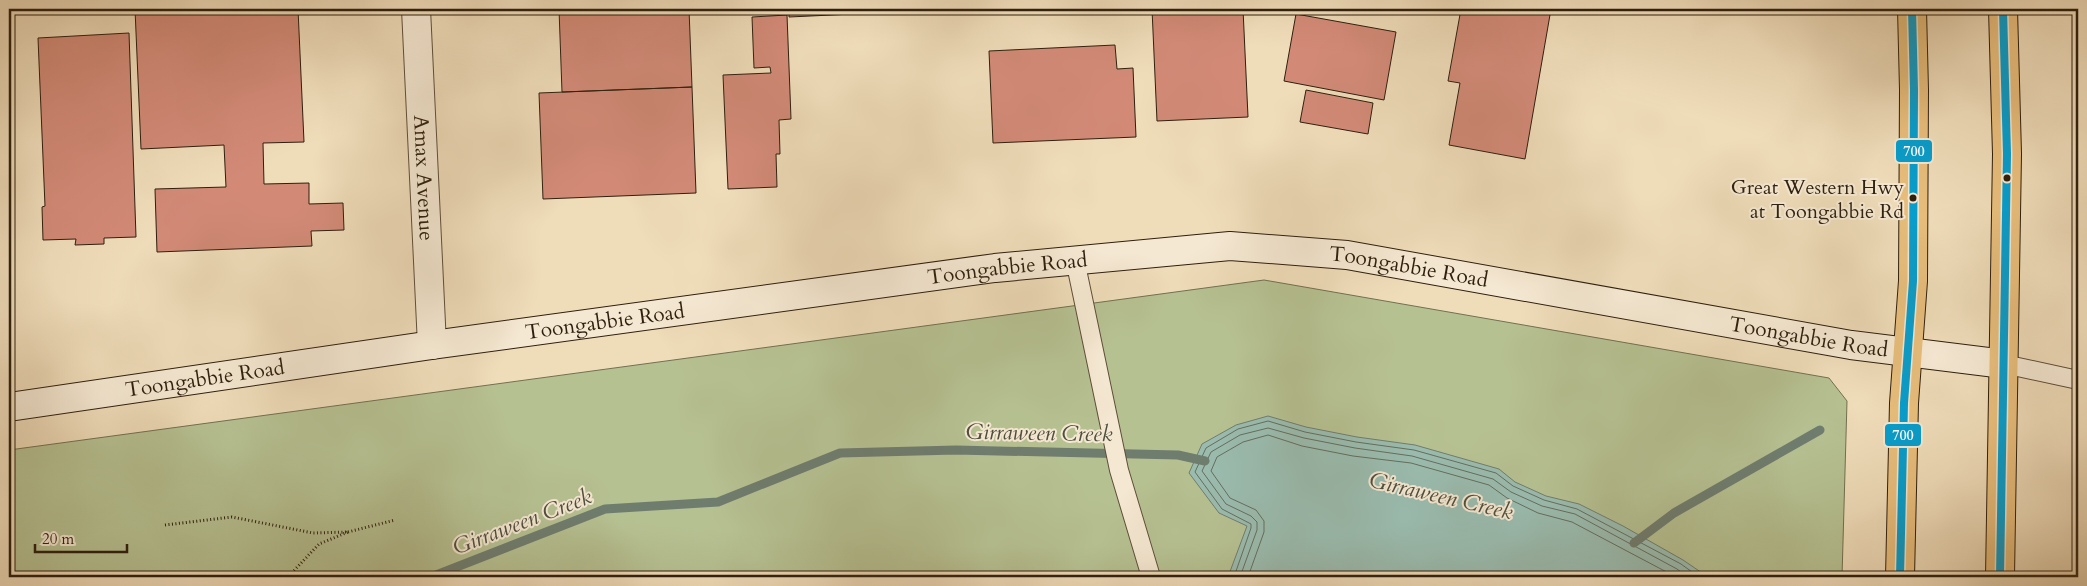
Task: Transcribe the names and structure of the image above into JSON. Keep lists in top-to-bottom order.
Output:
{
  "streets": {
    "main road": ["Amax Avenue", "Toongabbie Road"]
  },
  "crossings": [
    ["Amax Avenue", "Toongabbie Road"]
  ],
  "water": ["Girraween Creek"],
  "places": ["Great Western Hwy at Toongabbie Rd"],
  "lines": ["transit line 700"],
  "scale_bar": "20 m"
}
